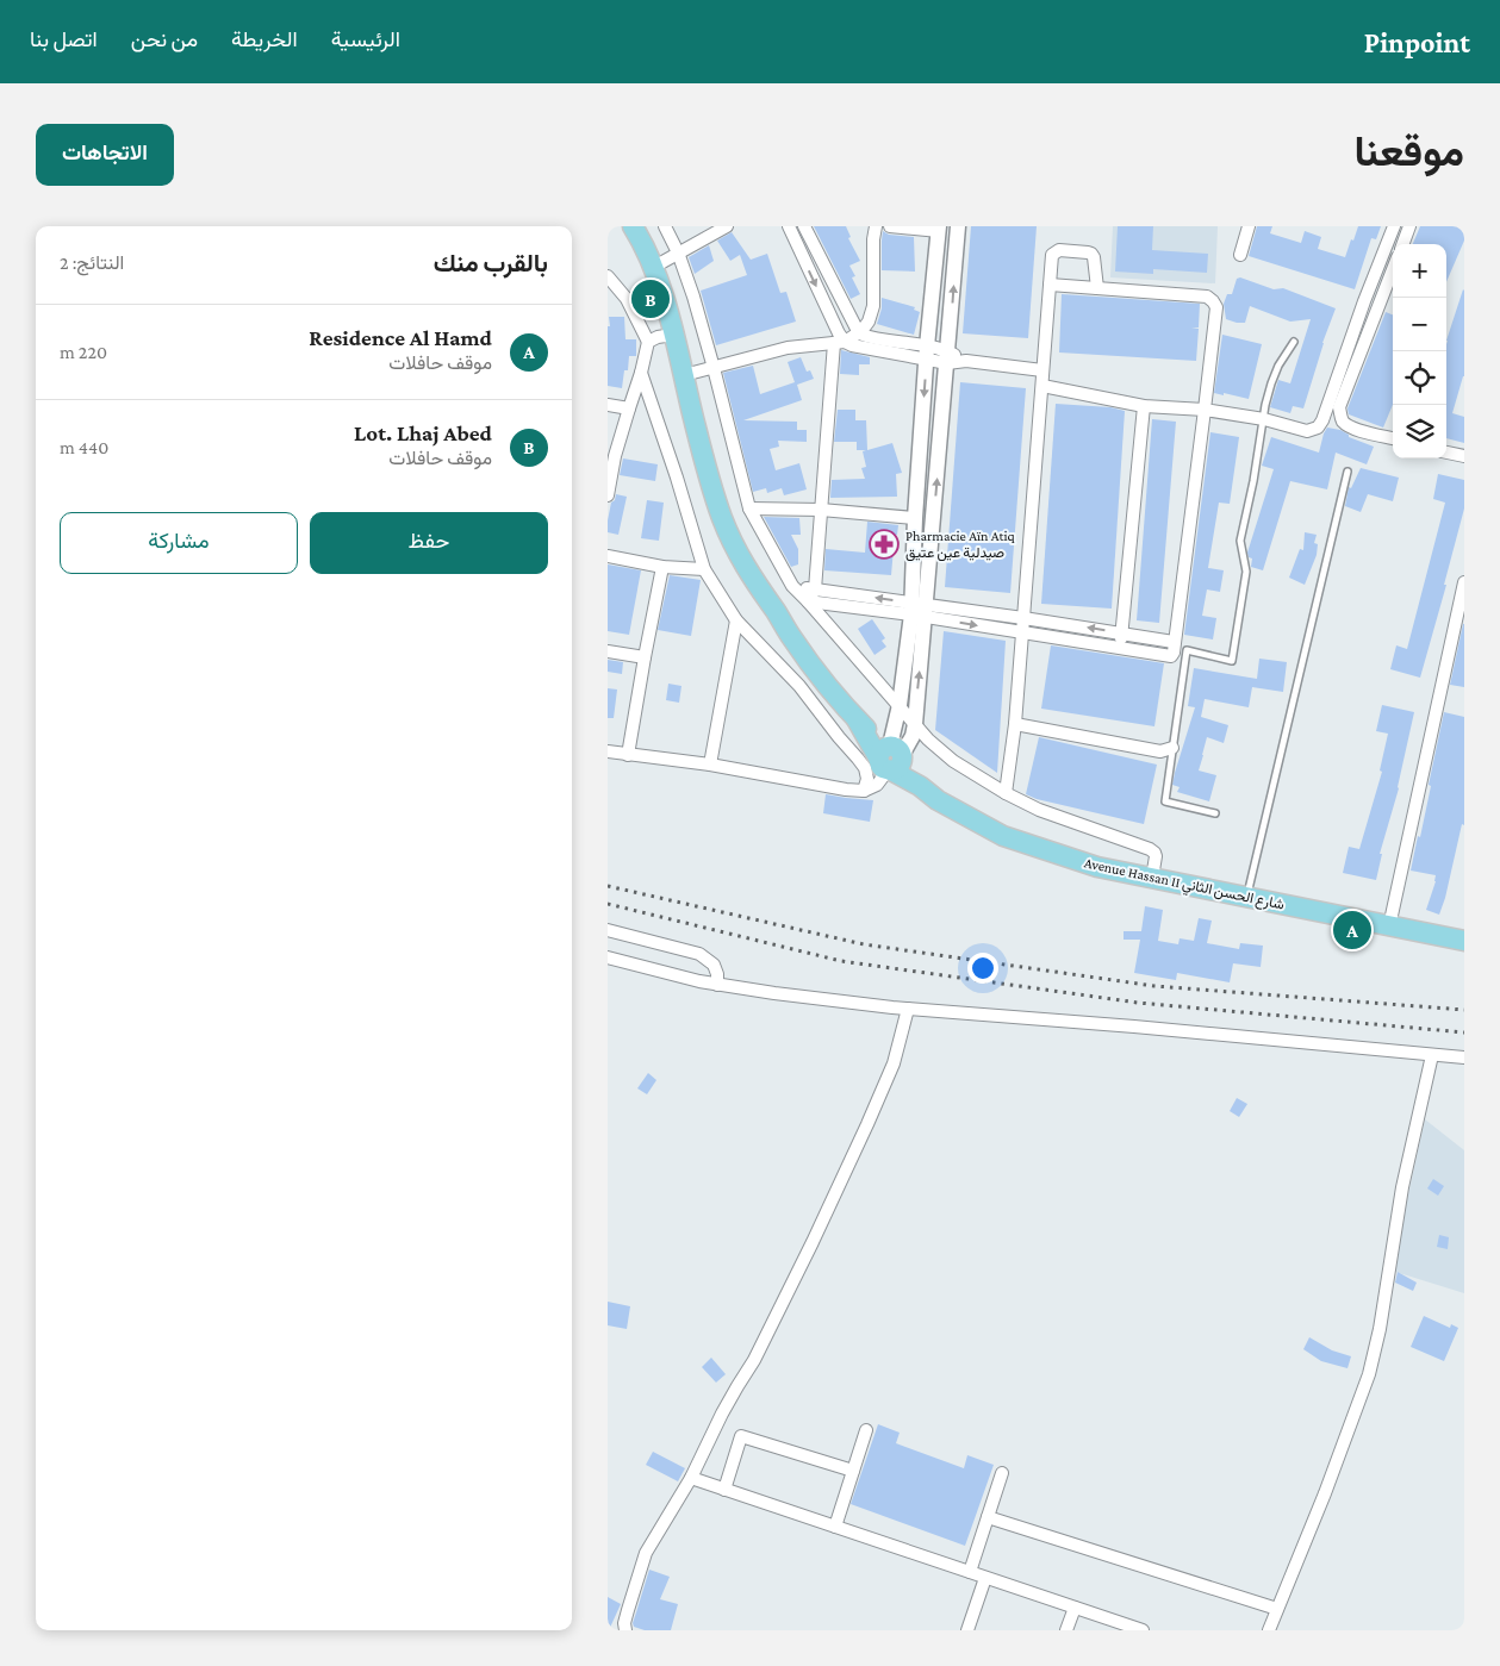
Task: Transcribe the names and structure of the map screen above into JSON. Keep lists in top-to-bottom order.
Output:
{
  "streets": {
    "main road": ["Avenue Hassan II شارع الحسن الثاني"]
  },
  "places": {
    "pharmacy": ["Pharmacie Aïn Atiq صيدلية عين عتيق"]
  },
  "page": {
    "header": "Pinpoint",
    "nav": [
      "الرئيسية",
      "الخريطة",
      "من نحن",
      "اتصل بنا"
    ],
    "title": "موقعنا",
    "buttons": [
      "الاتجاهات",
      ["حفظ", "مشاركة"]
    ],
    "heading": ["بالقرب منك", "النتائج: 2"],
    "map_buttons": ["+", "−"],
    "pins": ["B", "A"],
    "list": [
      {
        "mark": "A",
        "name": "Residence Al Hamd",
        "note": "موقف حافلات",
        "value": "220 m"
      },
      {
        "mark": "B",
        "name": "Lot. Lhaj Abed",
        "note": "موقف حافلات",
        "value": "440 m"
      }
    ]
  }
}
